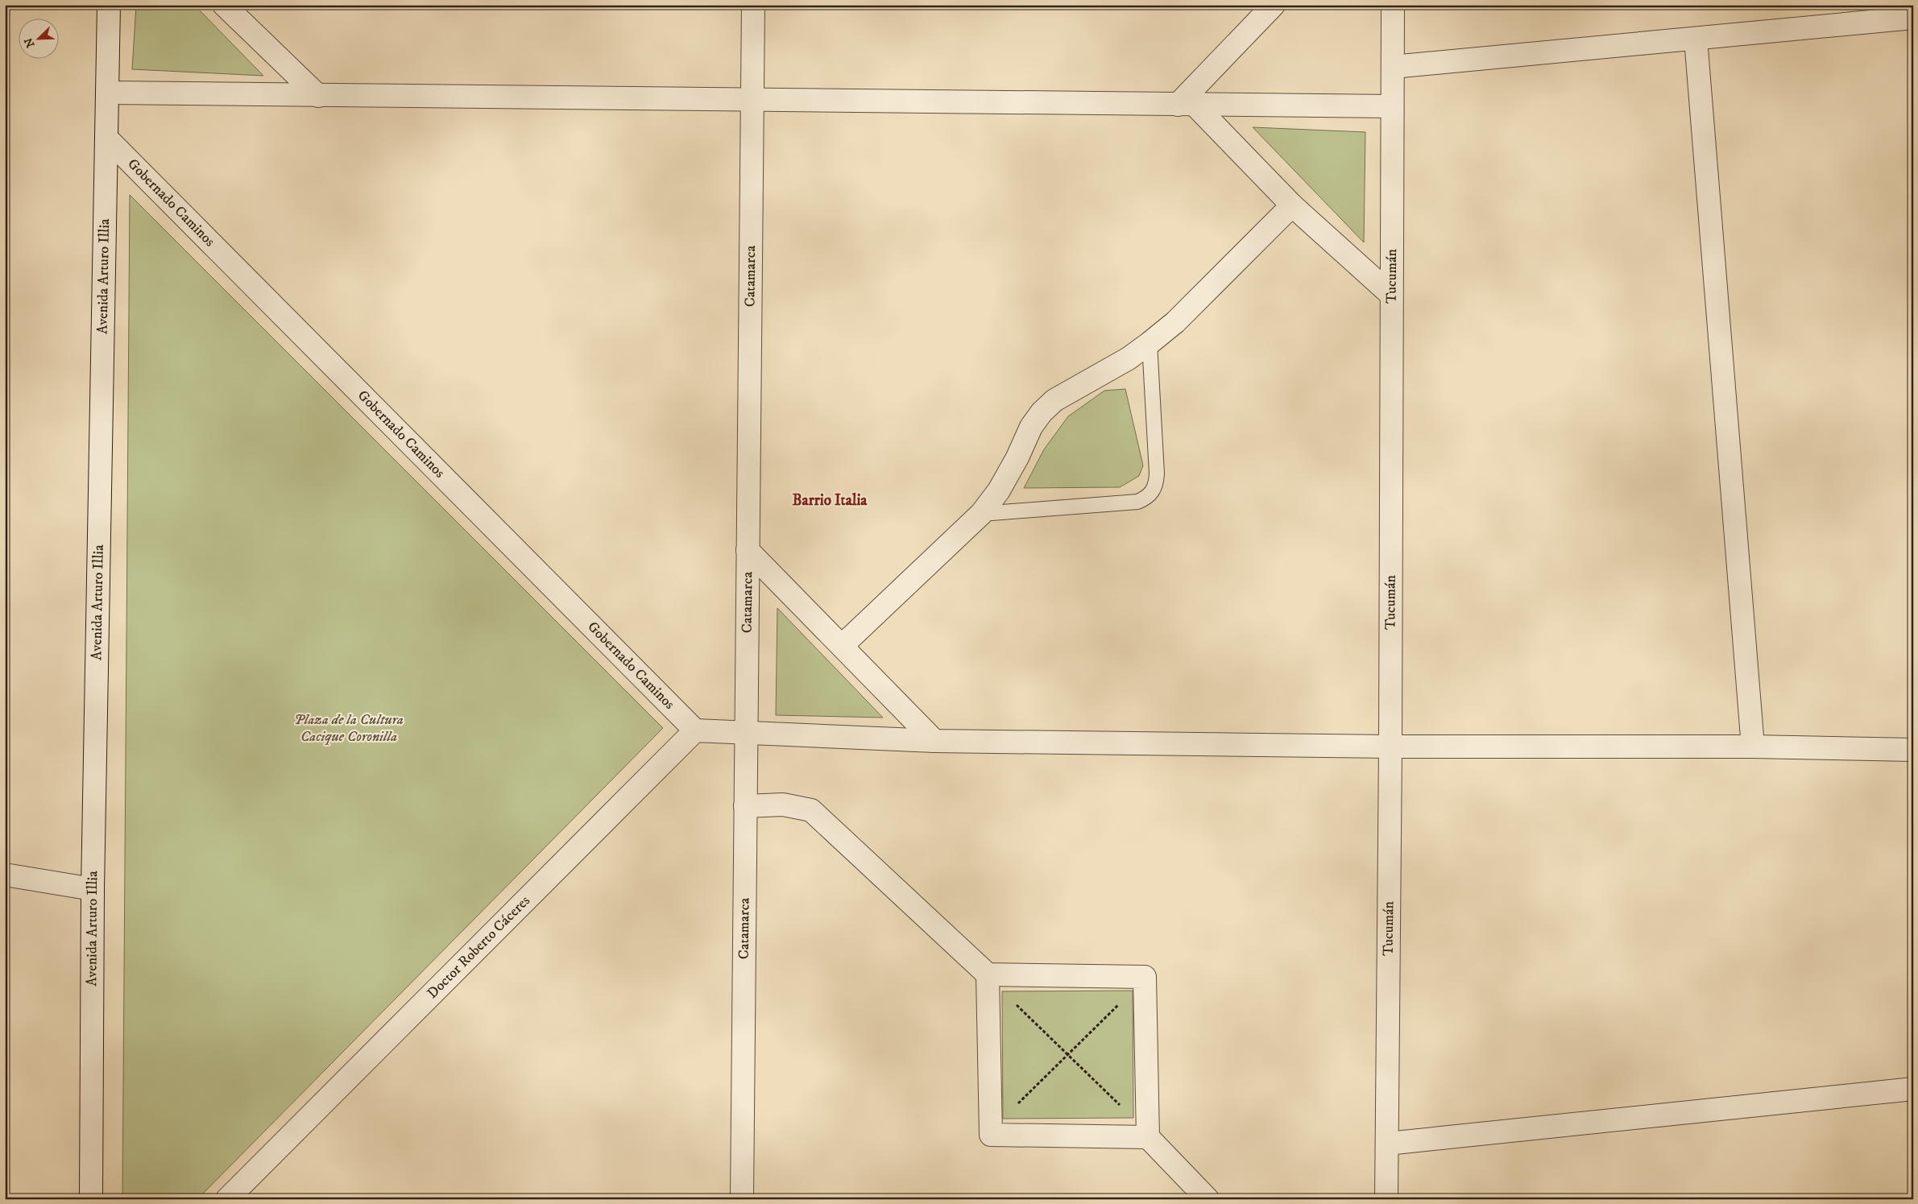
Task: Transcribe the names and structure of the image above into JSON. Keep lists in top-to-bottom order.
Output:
{
  "streets": {
    "street": [
      "Gobernado Caminos",
      "Avenida Arturo Illia",
      "Catamarca",
      "Tucumán",
      "Doctor Roberto Cáceres"
    ]
  },
  "crossings": [
    ["Gobernado Caminos", "Avenida Arturo Illia"],
    ["Gobernado Caminos", "Doctor Roberto Cáceres"]
  ],
  "districts": ["Barrio Italia"],
  "parks": ["Plaza de la Cultura Cacique Coronilla"],
  "north": "bottom left"
}
